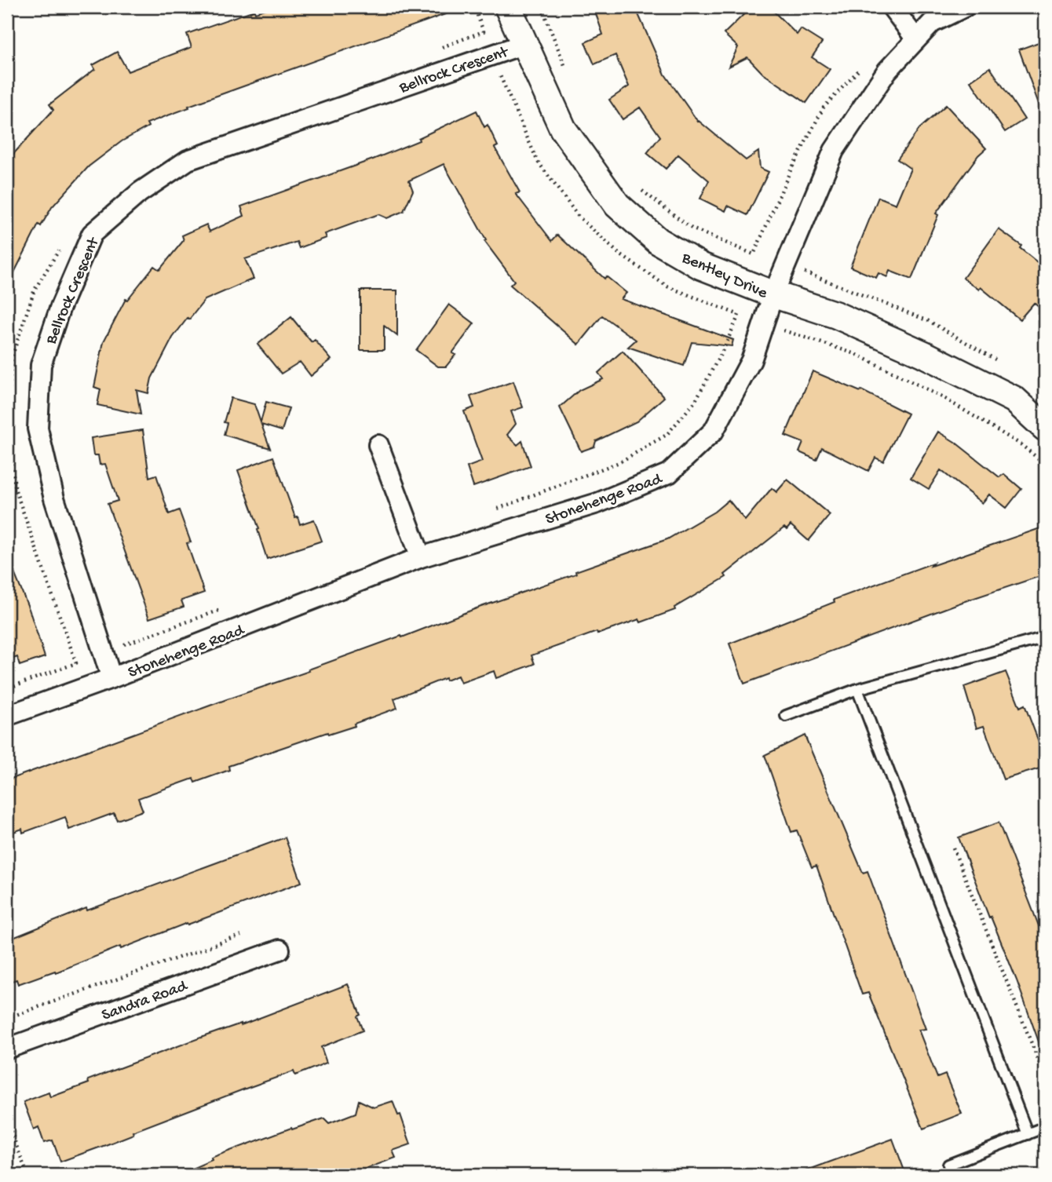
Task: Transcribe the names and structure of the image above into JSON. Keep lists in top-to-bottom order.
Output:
{
  "streets": {
    "street": [
      "Bellrock Crescent",
      "Bentley Drive",
      "Stonehenge Road",
      "Sandra Road"
    ]
  },
  "crossings": [
    ["Bellrock Crescent", "Bentley Drive"],
    ["Bellrock Crescent", "Stonehenge Road"],
    ["Bentley Drive", "Stonehenge Road"]
  ]
}
